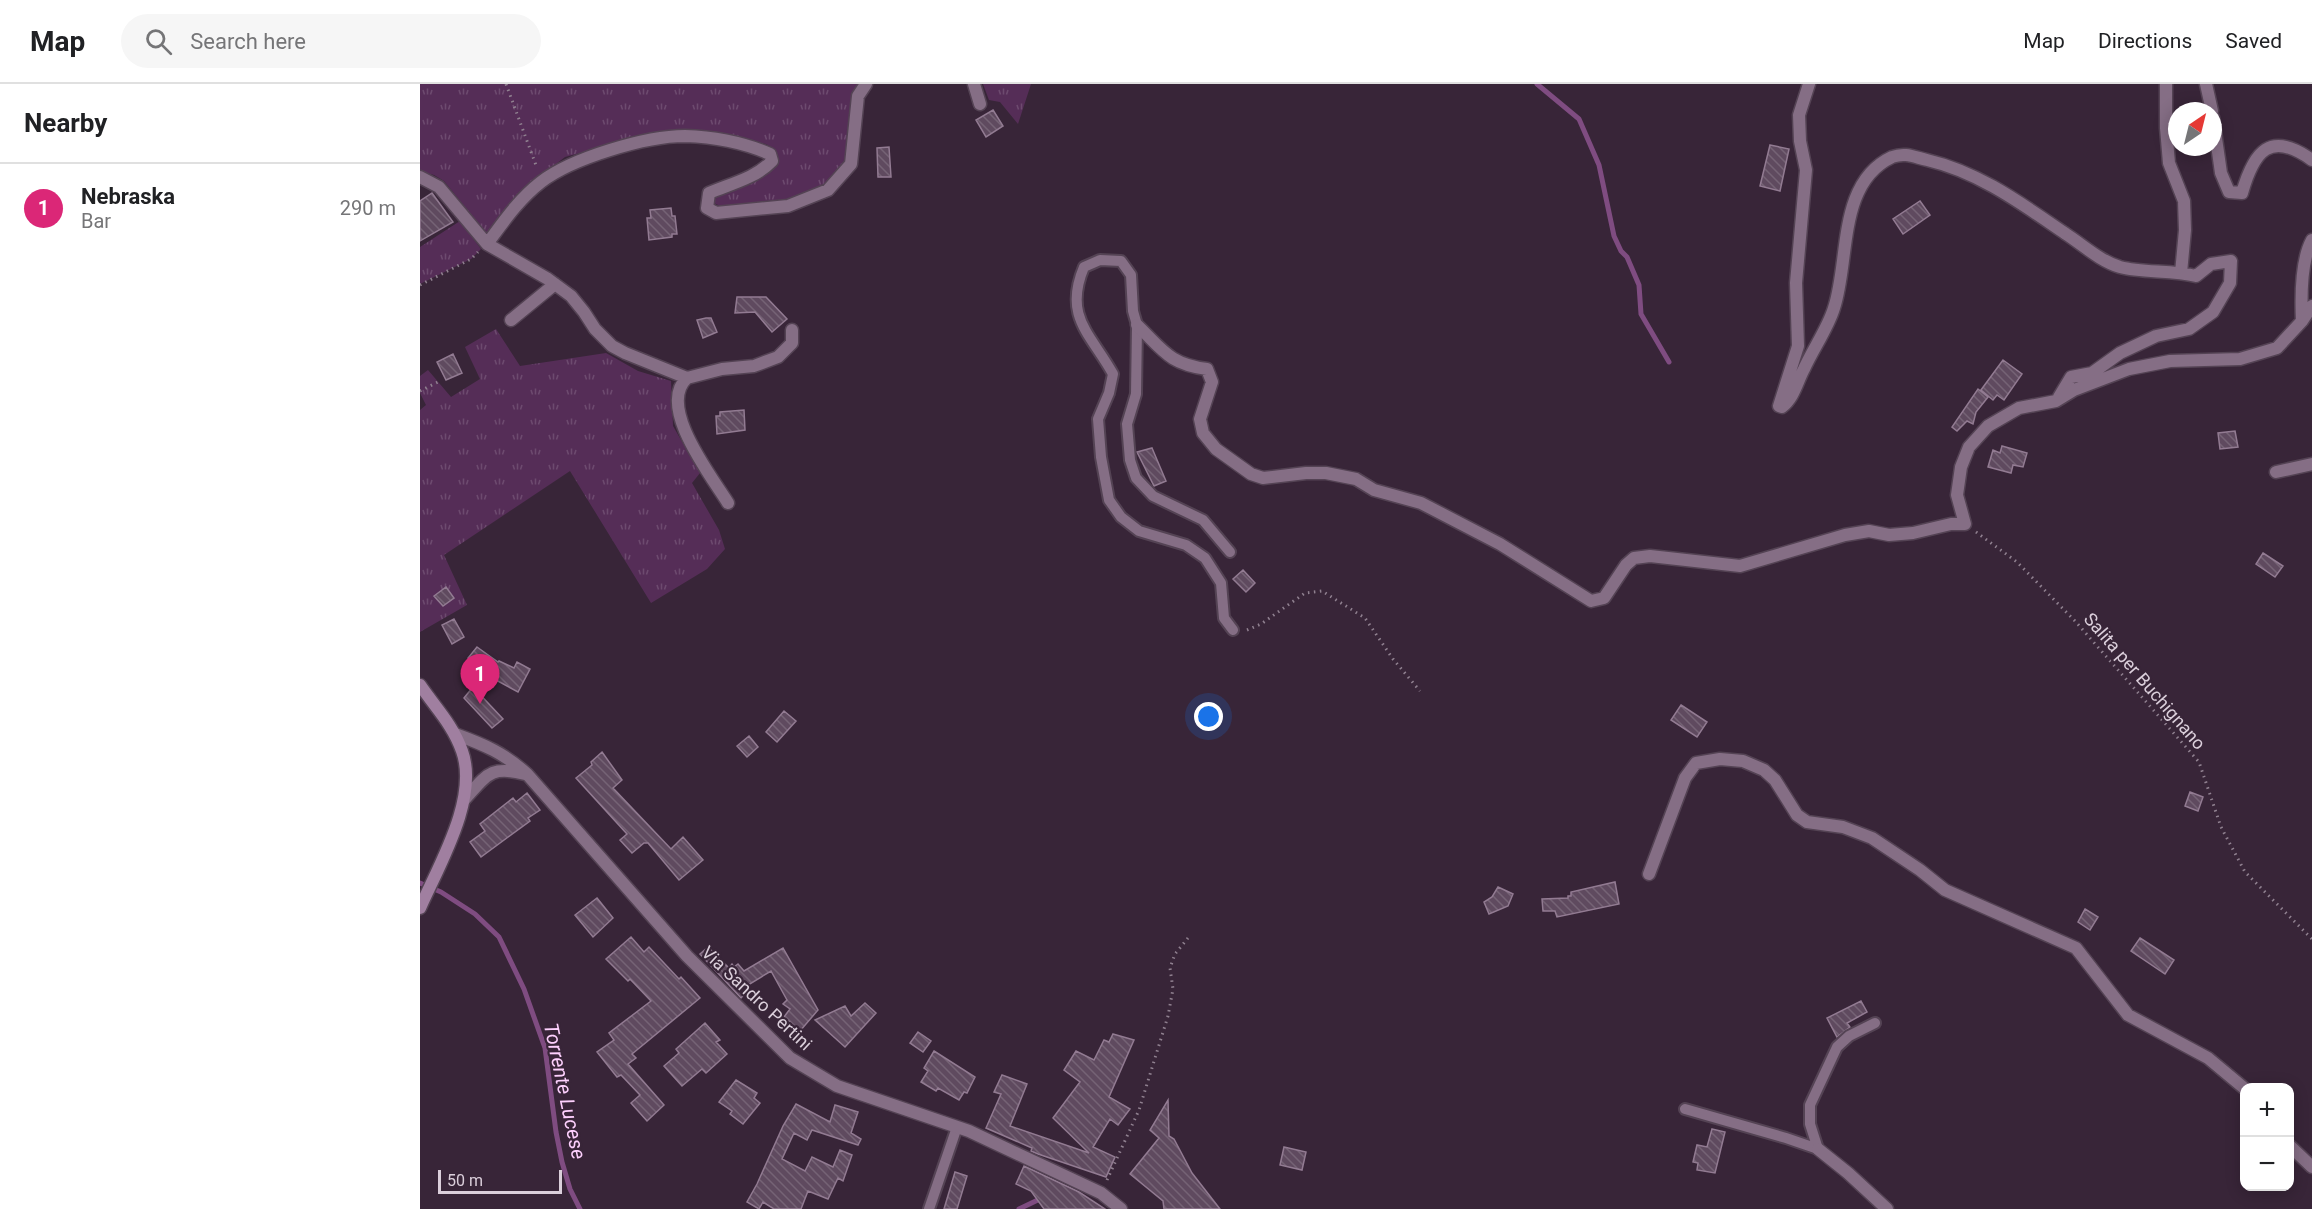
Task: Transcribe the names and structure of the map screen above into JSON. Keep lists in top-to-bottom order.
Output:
{
  "streets": {
    "street": ["Via Sandro Pertini"],
    "path": ["Salita per Buchignano"]
  },
  "water": ["Torrente Lucese"],
  "scale_bar": "50 m",
  "north": "top right",
  "page": {
    "header": "Map",
    "search": "Search here",
    "nav": ["Map", "Directions", "Saved"],
    "heading": "Nearby",
    "list": [
      {
        "mark": "1",
        "name": "Nebraska",
        "note": "Bar",
        "value": "290 m"
      }
    ],
    "pins": "1",
    "map_buttons": ["+", "−"],
    "scale": "50 m"
  }
}
